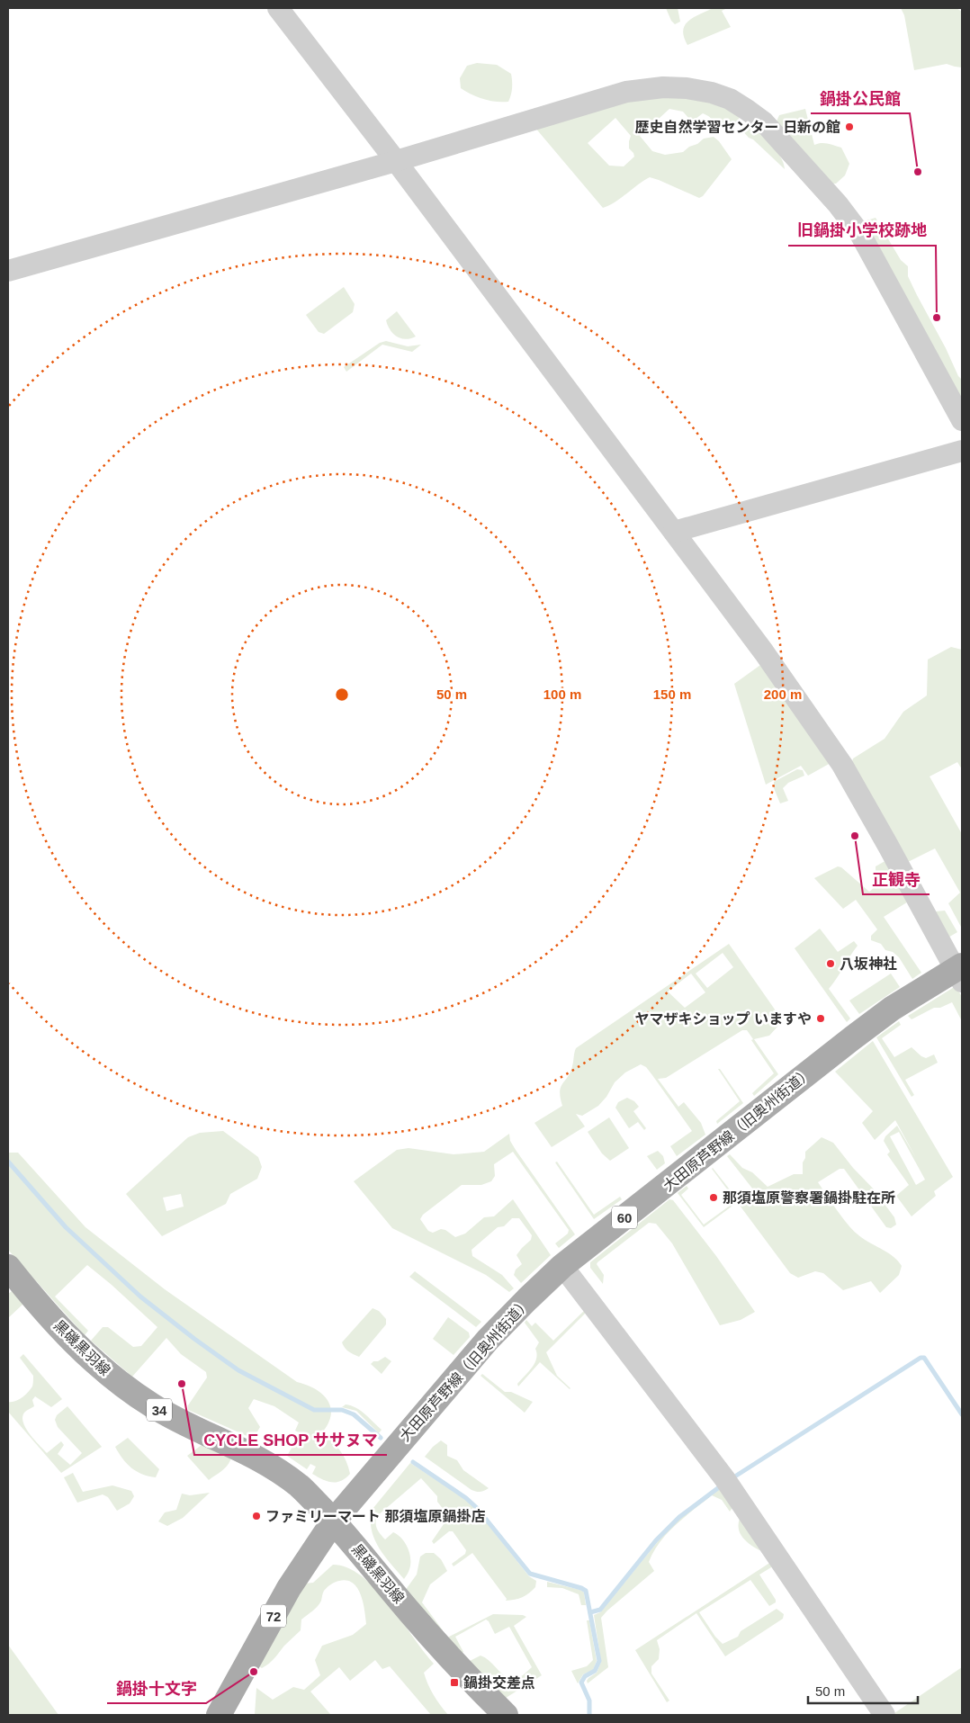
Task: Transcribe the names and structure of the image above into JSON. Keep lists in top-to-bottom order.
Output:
{
  "streets": {
    "main road": [
      "大田原芦野線（旧奥州街道）",
      "60",
      "黒磯黒羽線",
      "34",
      "72"
    ]
  },
  "crossings": [
    ["大田原芦野線（旧奥州街道）", "黒磯黒羽線"]
  ],
  "places": {
    "other": [
      "歴史自然学習センター 日新の館",
      "鍋掛公民館",
      "旧鍋掛小学校跡地",
      "正観寺",
      "八坂神社",
      "ヤマザキショップ いますや",
      "那須塩原警察署鍋掛駐在所",
      "CYCLE SHOP ササヌマ",
      "ファミリーマート 那須塩原鍋掛店",
      "鍋掛十文字"
    ],
    "transit": ["鍋掛交差点"]
  },
  "scale_bar": "50 m",
  "rings": [
    "50 m",
    "100 m",
    "150 m",
    "200 m"
  ]
}
